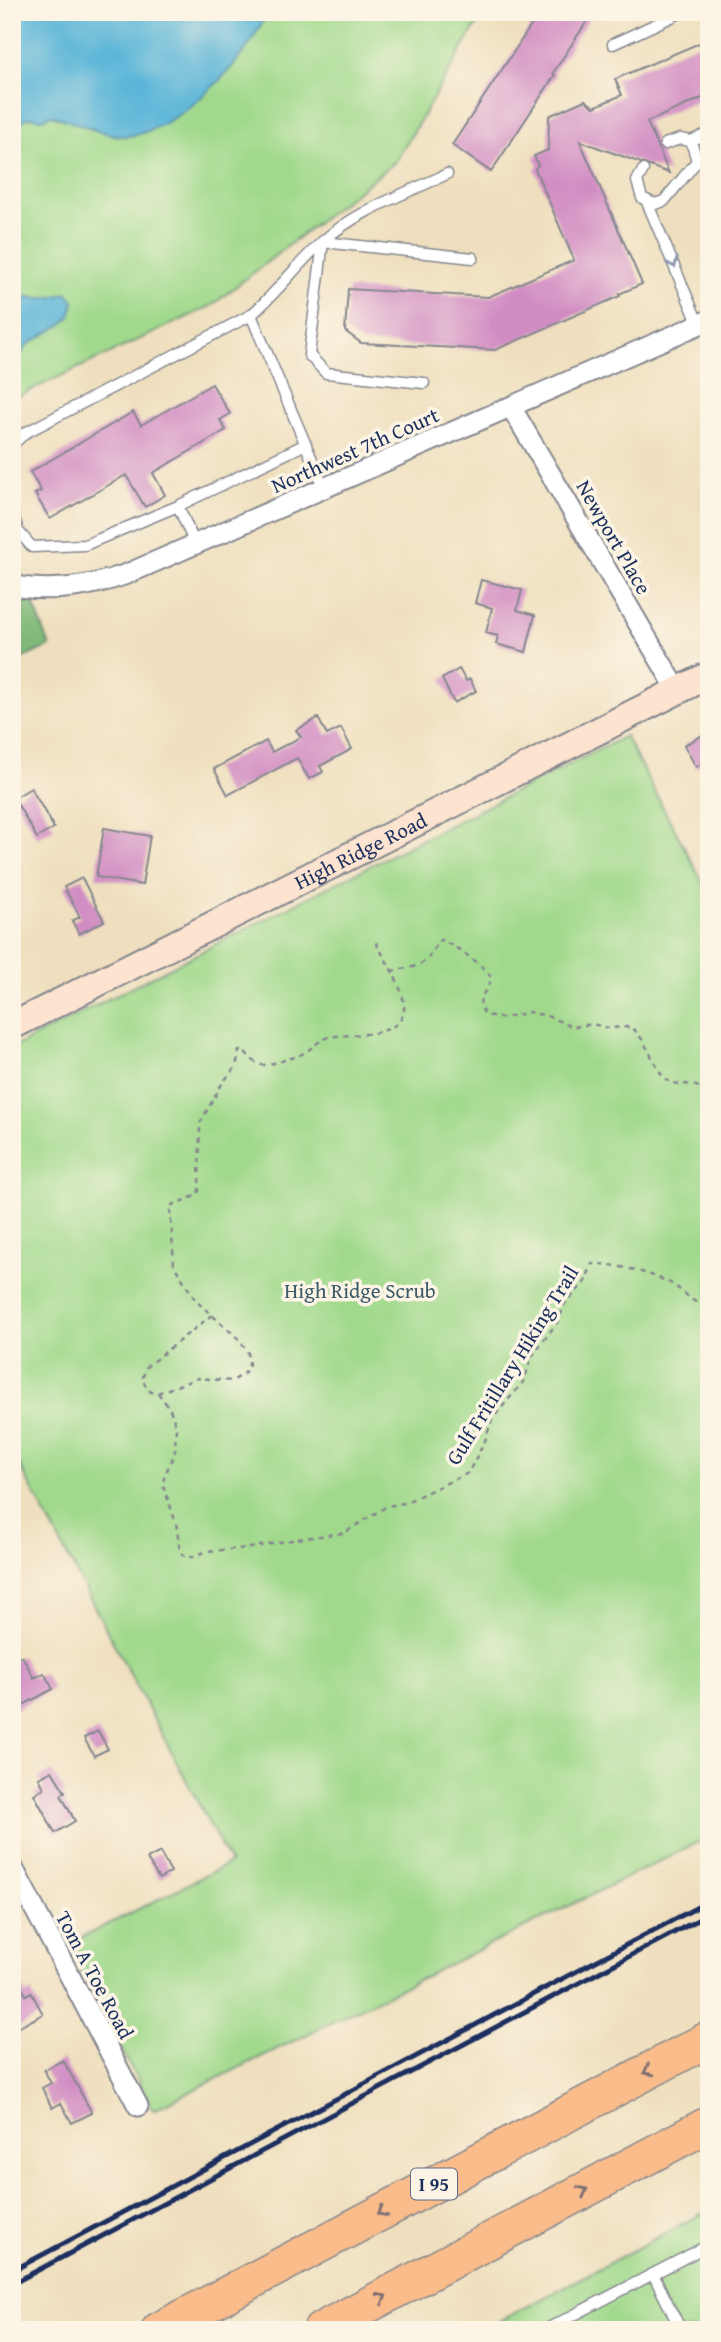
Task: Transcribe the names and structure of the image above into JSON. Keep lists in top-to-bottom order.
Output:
{
  "streets": {
    "highway": ["I 95"],
    "street": [
      "Northwest 7th Court",
      "Newport Place",
      "High Ridge Road",
      "Tom A Toe Road"
    ],
    "path": ["Gulf Fritillary Hiking Trail"]
  },
  "crossings": [
    ["Northwest 7th Court", "Newport Place"],
    ["Newport Place", "High Ridge Road"]
  ],
  "parks": ["High Ridge Scrub"]
}
